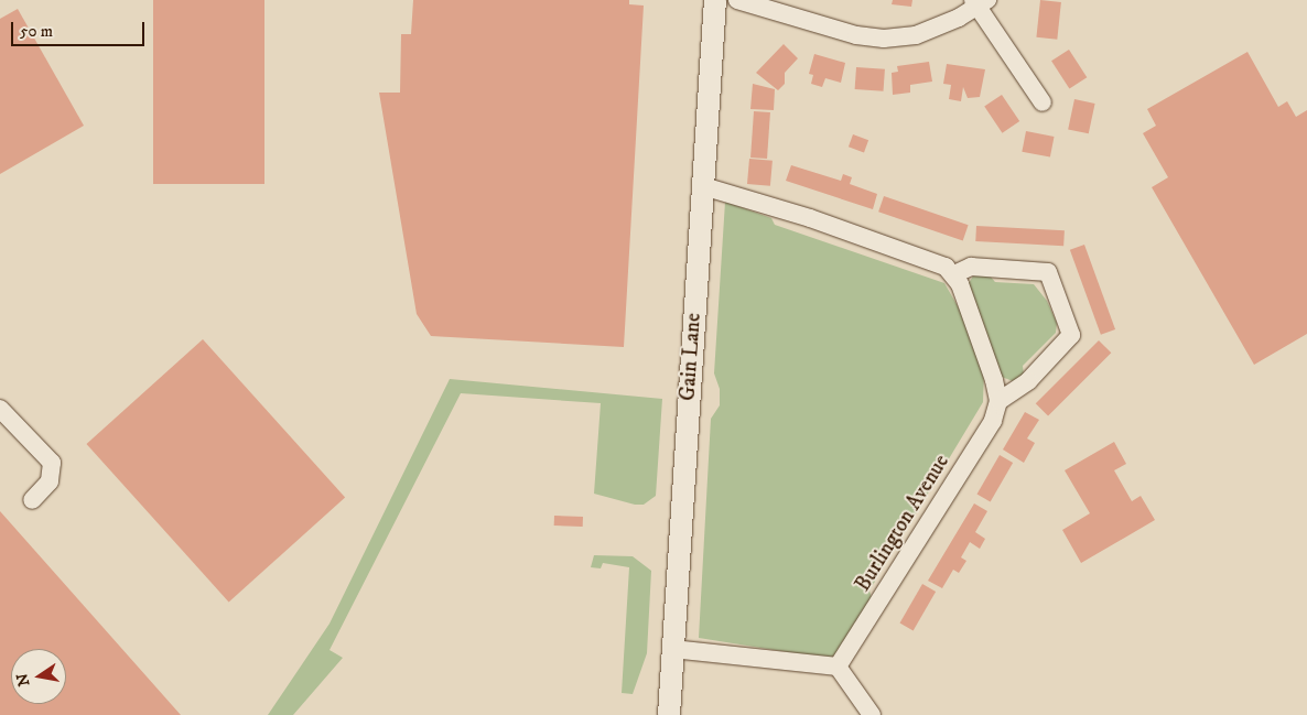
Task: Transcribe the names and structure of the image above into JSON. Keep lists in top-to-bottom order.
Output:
{
  "streets": {
    "street": ["Gain Lane", "Burlington Avenue"]
  },
  "scale_bar": "50 m",
  "north": "left"
}
